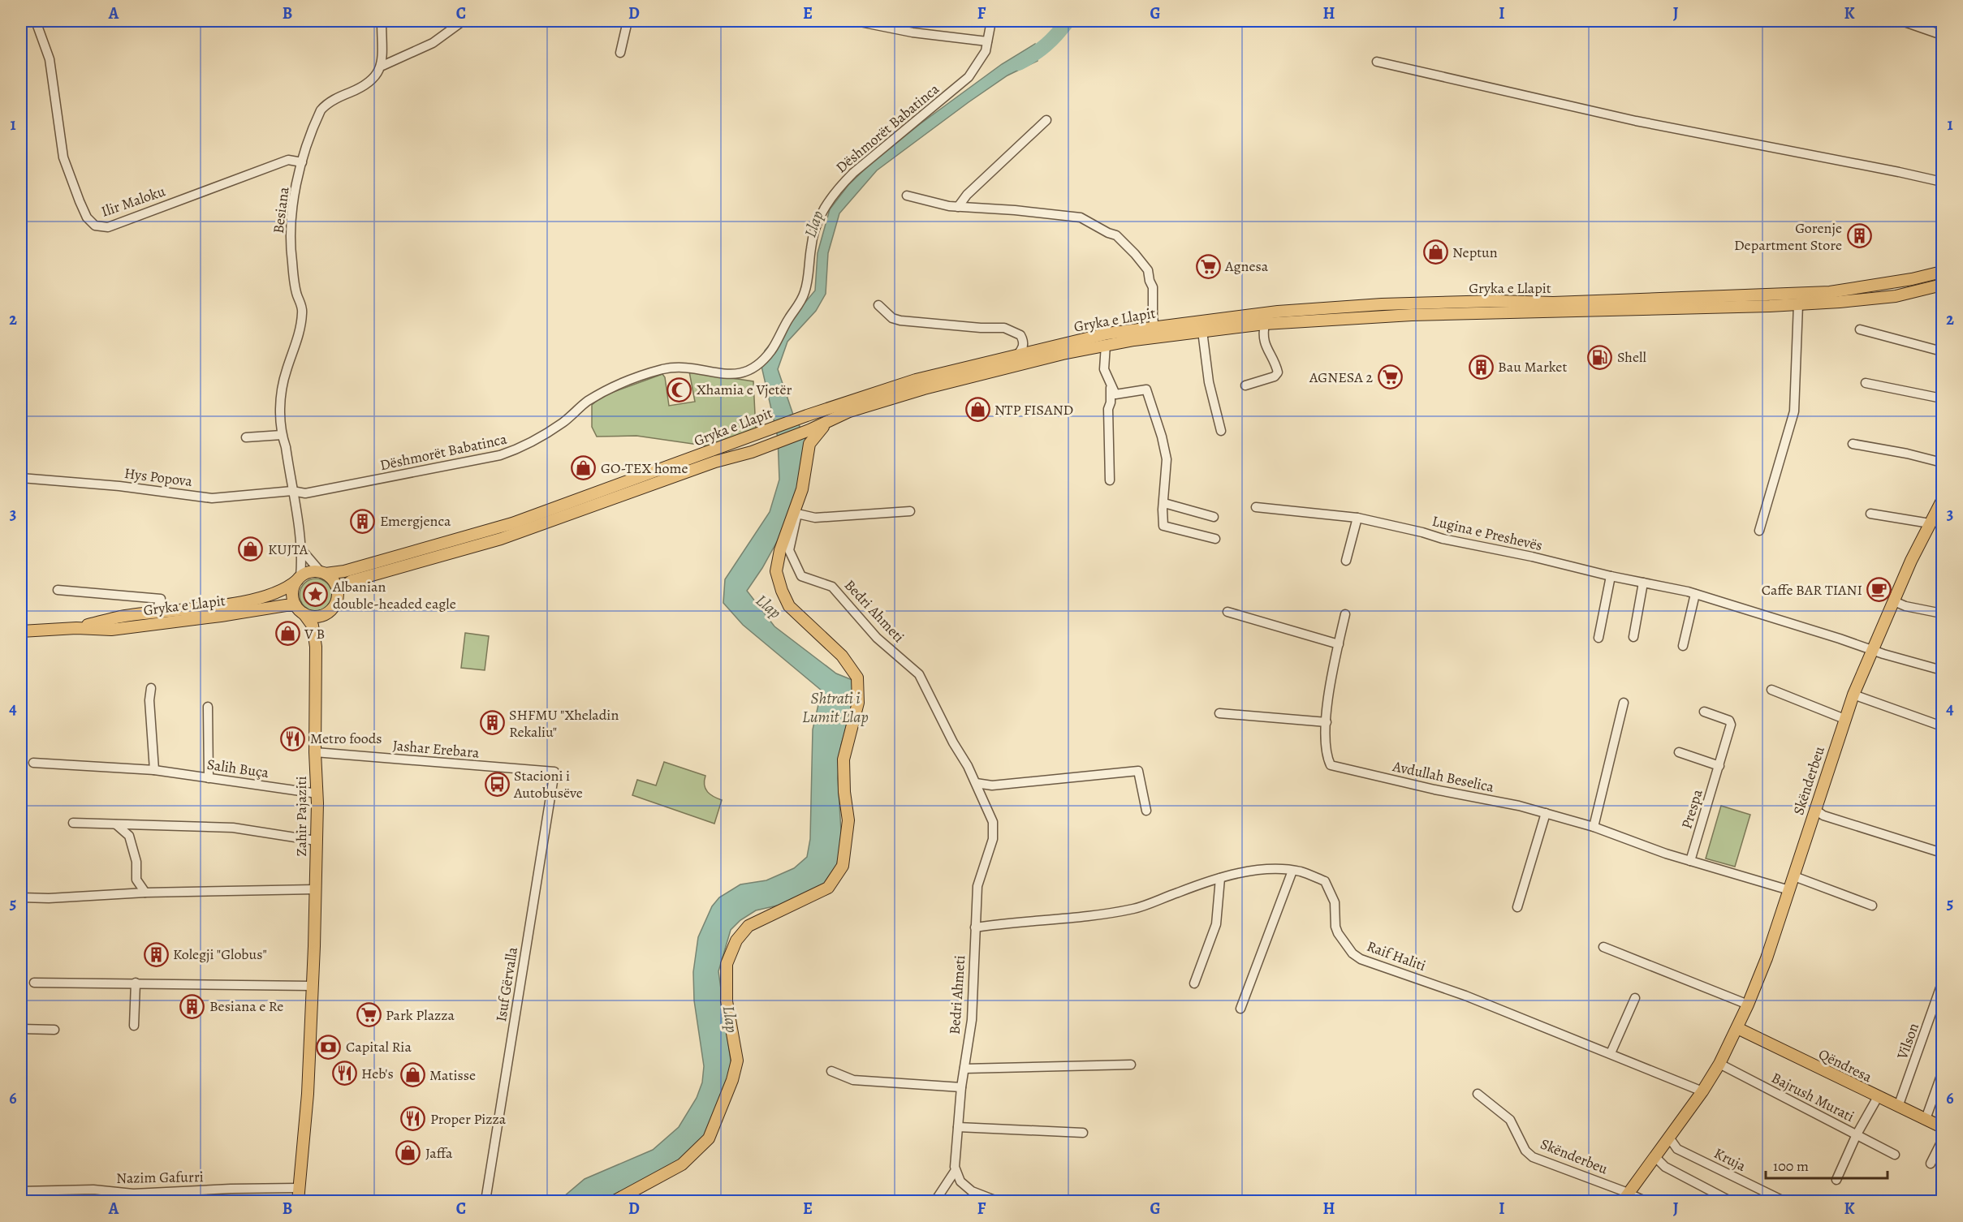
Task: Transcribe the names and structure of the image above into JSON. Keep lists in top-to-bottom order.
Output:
{
  "streets": {
    "main road": [
      "Gryka e Llapit",
      "Skënderbeu",
      "Zahir Pajaziti",
      "Qëndresa"
    ],
    "street": [
      "Dëshmorët Babatinca",
      "Ilir Maloku",
      "Besiana",
      "Hys Popova",
      "Lugina e Preshevës",
      "Bedri Ahmeti",
      "Jashar Erebara",
      "Salih Buça",
      "Avdullah Beselica",
      "Prespa",
      "Raif Haliti",
      "Isuf Gërvalla",
      "Vilson",
      "Bajrush Murati",
      "Kruja",
      "Nazim Gafurri"
    ]
  },
  "crossings": [
    ["Dëshmorët Babatinca", "Besiana"],
    ["Dëshmorët Babatinca", "Hys Popova"],
    ["Ilir Maloku", "Besiana"],
    ["Besiana", "Gryka e Llapit"],
    ["Besiana", "Hys Popova"],
    ["Besiana", "Zahir Pajaziti"],
    ["Gryka e Llapit", "Zahir Pajaziti"],
    ["Lugina e Preshevës", "Skënderbeu"],
    ["Bedri Ahmeti", "Raif Haliti"],
    ["Jashar Erebara", "Zahir Pajaziti"],
    ["Jashar Erebara", "Isuf Gërvalla"],
    ["Salih Buça", "Zahir Pajaziti"],
    ["Avdullah Beselica", "Skënderbeu"],
    ["Avdullah Beselica", "Prespa"],
    ["Skënderbeu", "Raif Haliti"],
    ["Skënderbeu", "Qëndresa"],
    ["Skënderbeu", "Bajrush Murati"],
    ["Skënderbeu", "Kruja"],
    ["Zahir Pajaziti", "Nazim Gafurri"],
    ["Vilson", "Qëndresa"]
  ],
  "water": ["Llap", "Shtrati i Lumit Llap"],
  "places": {
    "building": [
      "Gorenje Department Store",
      "Bau Market",
      "Emergjenca",
      "SHFMU \"Xheladin Rekaliu\"",
      "Kolegji \"Globus\"",
      "Besiana e Re"
    ],
    "shop": [
      "Neptun",
      "NTP FISAND",
      "GO-TEX home",
      "KUJTA",
      "V B",
      "Matisse",
      "Jaffa"
    ],
    "supermarket": ["Agnesa", "AGNESA 2", "Park Plazza"],
    "fuel station": ["Shell"],
    "mosque": ["Xhamia e Vjetër"],
    "cafe": ["Caffe BAR TIANI"],
    "place": ["Albanian double-headed eagle"],
    "restaurant": ["Metro foods", "Heb's", "Proper Pizza"],
    "bus stop": ["Stacioni i Autobusëve"],
    "bank": ["Capital Ria"]
  },
  "scale_bar": "100 m",
  "grid": {
    "columns": [
      "A",
      "B",
      "C",
      "D",
      "E",
      "F",
      "G",
      "H",
      "I",
      "J",
      "K"
    ],
    "rows": [
      "1",
      "2",
      "3",
      "4",
      "5",
      "6"
    ]
  }
}
